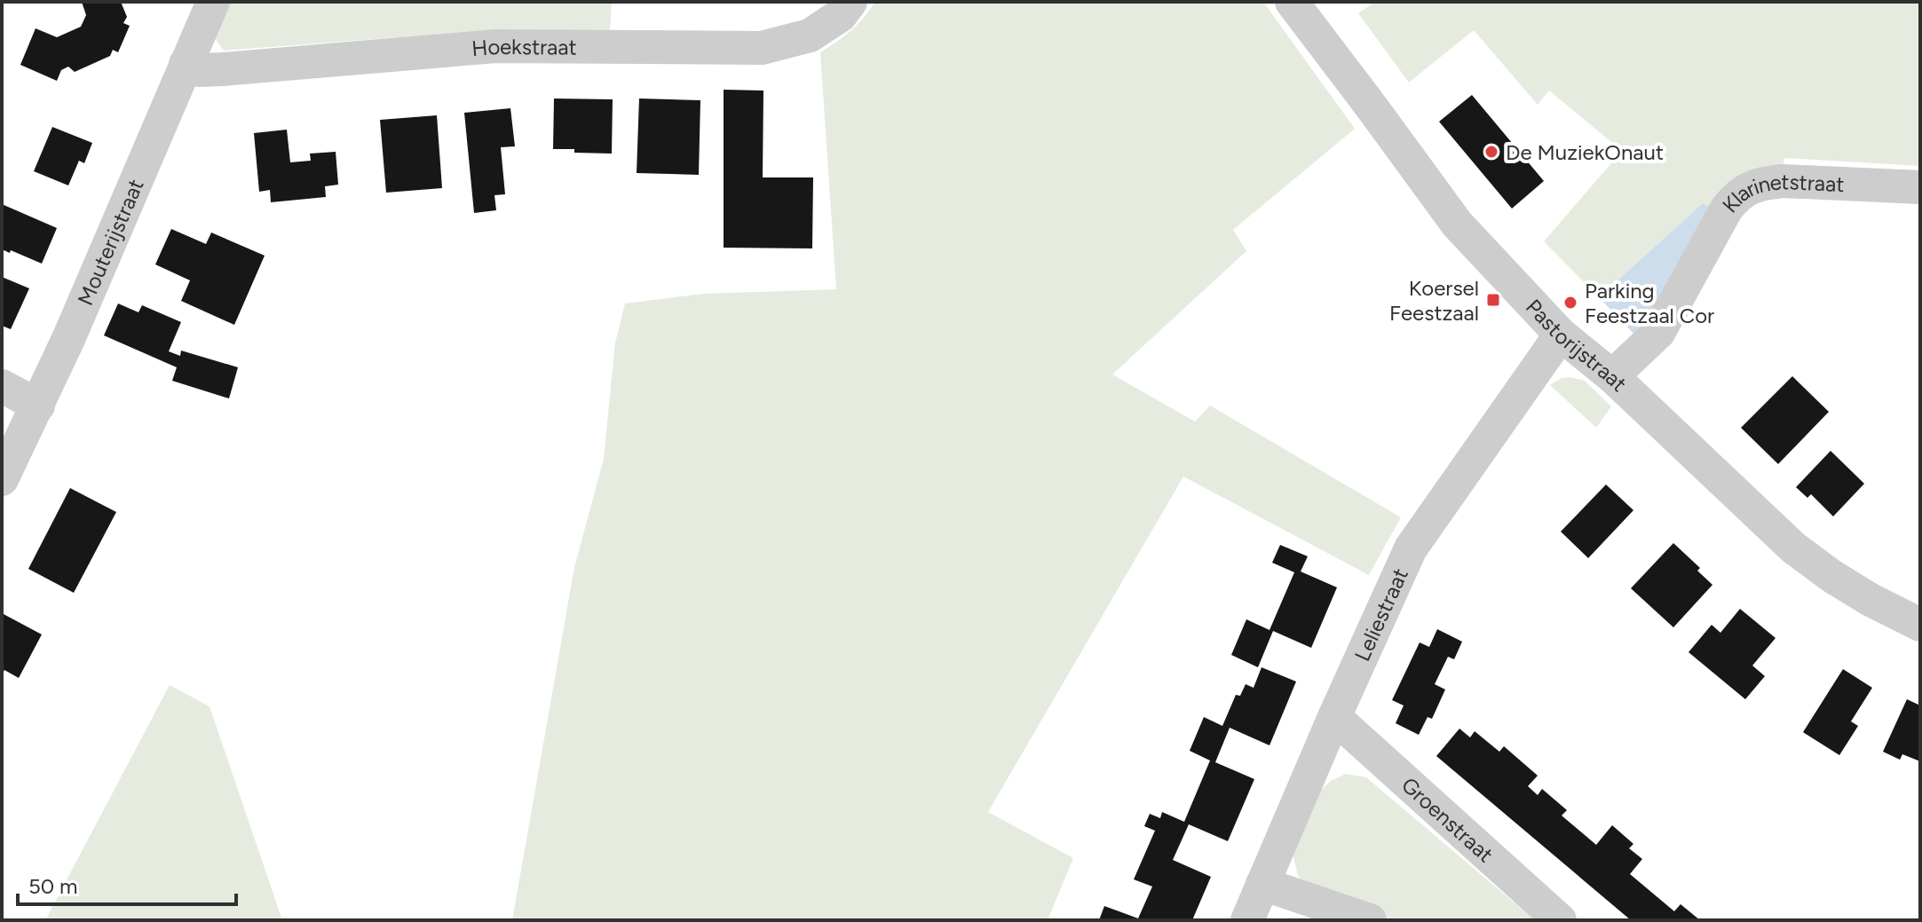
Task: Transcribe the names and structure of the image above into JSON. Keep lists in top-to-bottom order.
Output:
{
  "streets": {
    "street": [
      "Hoekstraat",
      "Klarinetstraat",
      "Mouterijstraat",
      "Pastorijstraat",
      "Leliestraat",
      "Groenstraat"
    ]
  },
  "crossings": [
    ["Hoekstraat", "Mouterijstraat"],
    ["Klarinetstraat", "Pastorijstraat"],
    ["Pastorijstraat", "Leliestraat"],
    ["Leliestraat", "Groenstraat"]
  ],
  "places": {
    "other": ["De MuziekOnaut", "Parking Feestzaal Cor"],
    "transit": ["Koersel Feestzaal"]
  },
  "scale_bar": "50 m"
}
